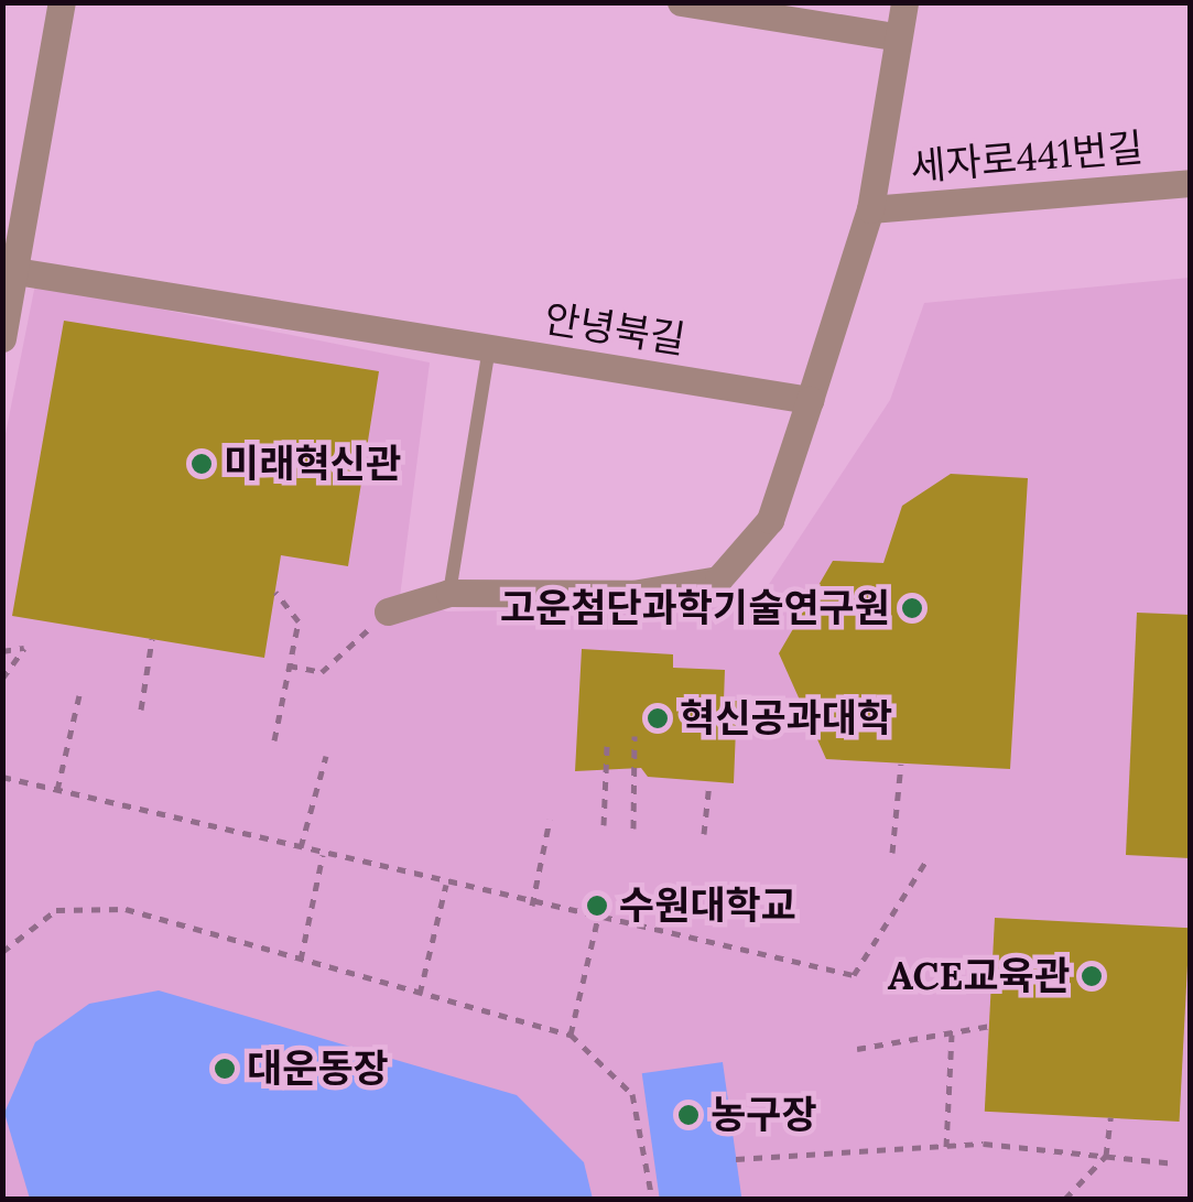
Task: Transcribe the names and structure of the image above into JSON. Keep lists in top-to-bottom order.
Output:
{
  "streets": {
    "street": ["세자로441번길", "안녕북길"]
  },
  "places": [
    "미래혁신관",
    "고운첨단과학기술연구원",
    "혁신공과대학",
    "수원대학교",
    "ACE교육관",
    "대운동장",
    "농구장"
  ]
}
